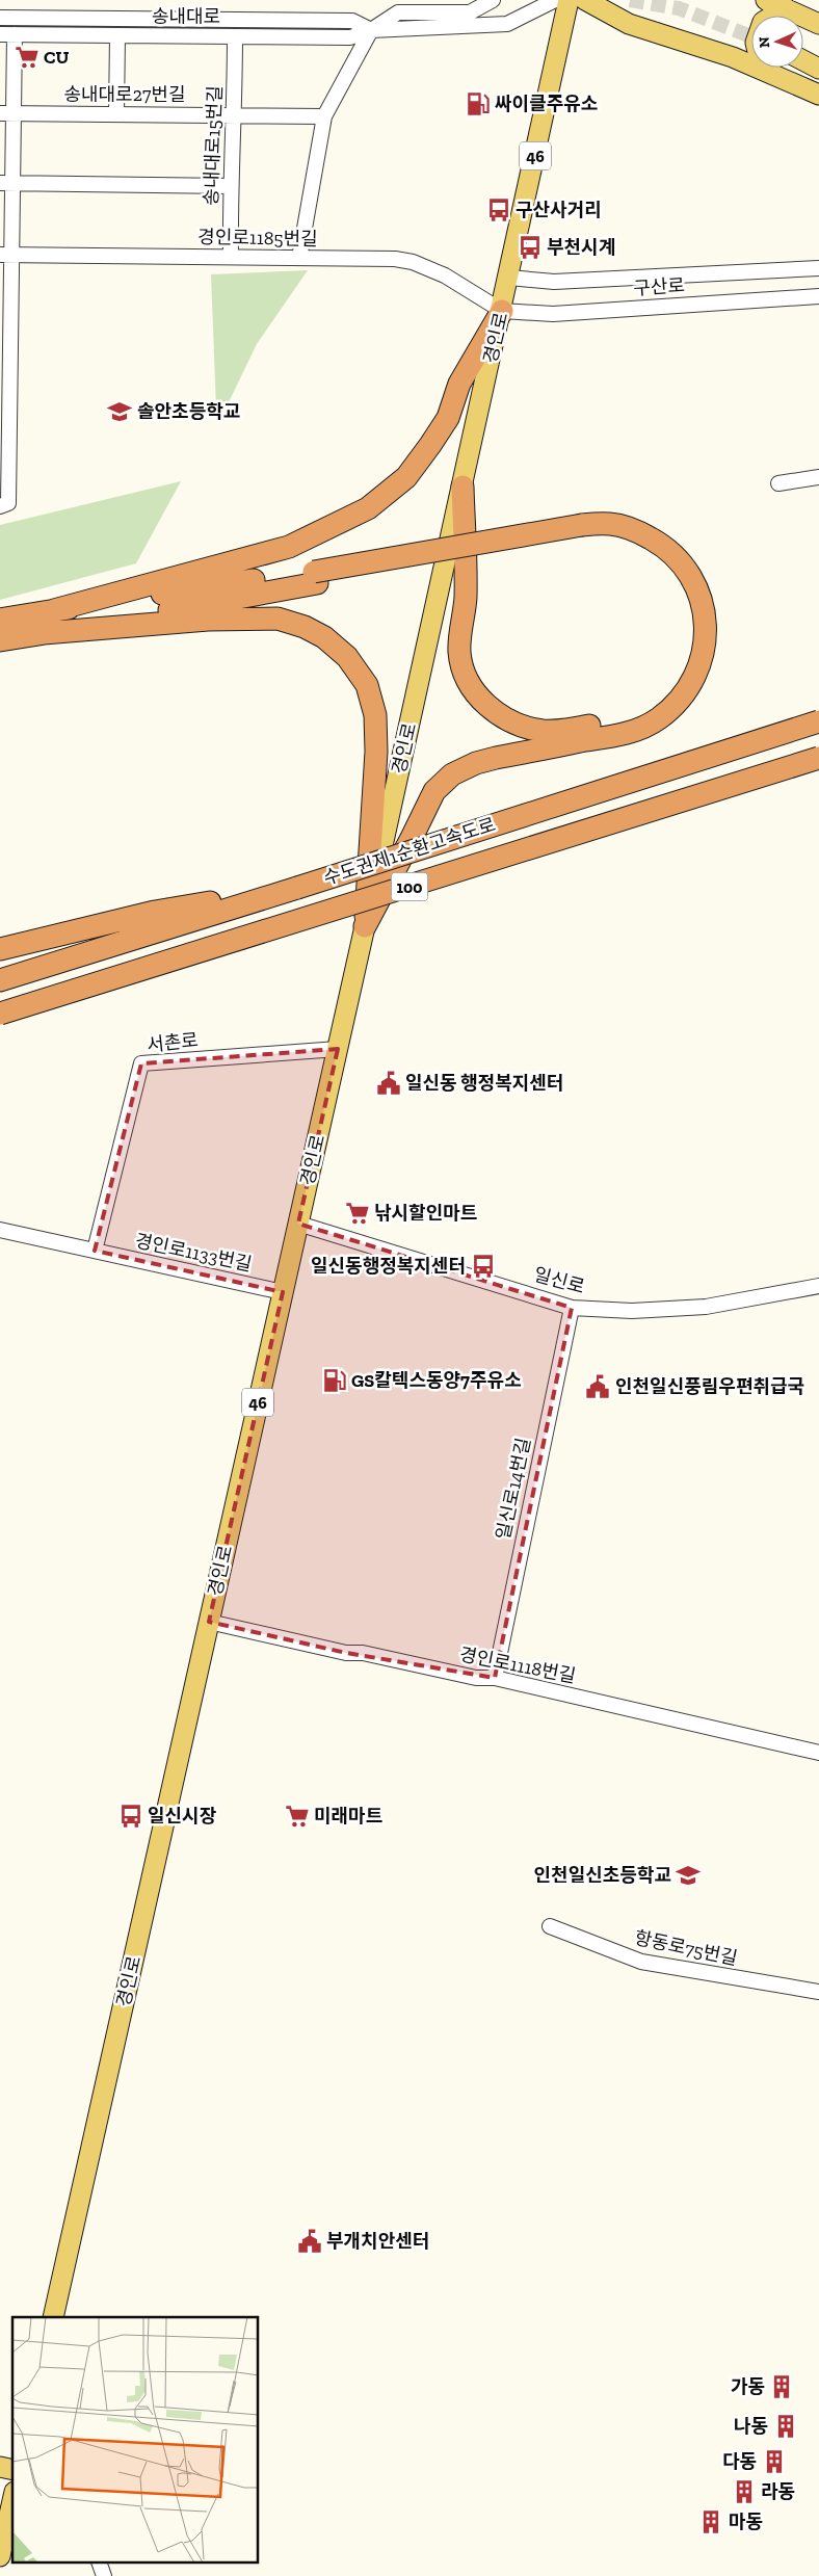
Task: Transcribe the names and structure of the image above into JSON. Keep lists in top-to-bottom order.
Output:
{
  "streets": {
    "highway": ["수도권제1순환고속도로", "100"],
    "main road": ["46", "경인로"],
    "street": [
      "송내대로",
      "송내대로27번길",
      "송내대로15번길",
      "경인로1185번길",
      "구산로",
      "서촌로",
      "경인로1133번길",
      "일신로",
      "일신로14번길",
      "경인로1118번길",
      "항동로75번길"
    ]
  },
  "crossings": [
    ["송내대로", "송내대로15번길"],
    ["송내대로27번길", "송내대로15번길"],
    ["송내대로15번길", "경인로1185번길"],
    ["경인로1185번길", "구산로"],
    ["경인로1185번길", "경인로"],
    ["구산로", "경인로"],
    ["경인로", "서촌로"],
    ["경인로", "경인로1133번길"],
    ["경인로", "일신로"],
    ["경인로", "경인로1118번길"],
    ["서촌로", "경인로1133번길"],
    ["일신로", "일신로14번길"],
    ["일신로14번길", "경인로1118번길"]
  ],
  "places": {
    "supermarket": ["CU", "낚시할인마트", "미래마트"],
    "fuel station": ["싸이클주유소", "GS칼텍스동양7주유소"],
    "bus stop": [
      "구산사거리",
      "부천시계",
      "일신동행정복지센터",
      "일신시장"
    ],
    "school or university": ["솔안초등학교", "인천일신초등학교"],
    "public building": ["일신동 행정복지센터", "인천일신풍림우편취급국", "부개치안센터"],
    "building": [
      "가동",
      "나동",
      "다동",
      "라동",
      "마동"
    ]
  },
  "north": "left"
}
